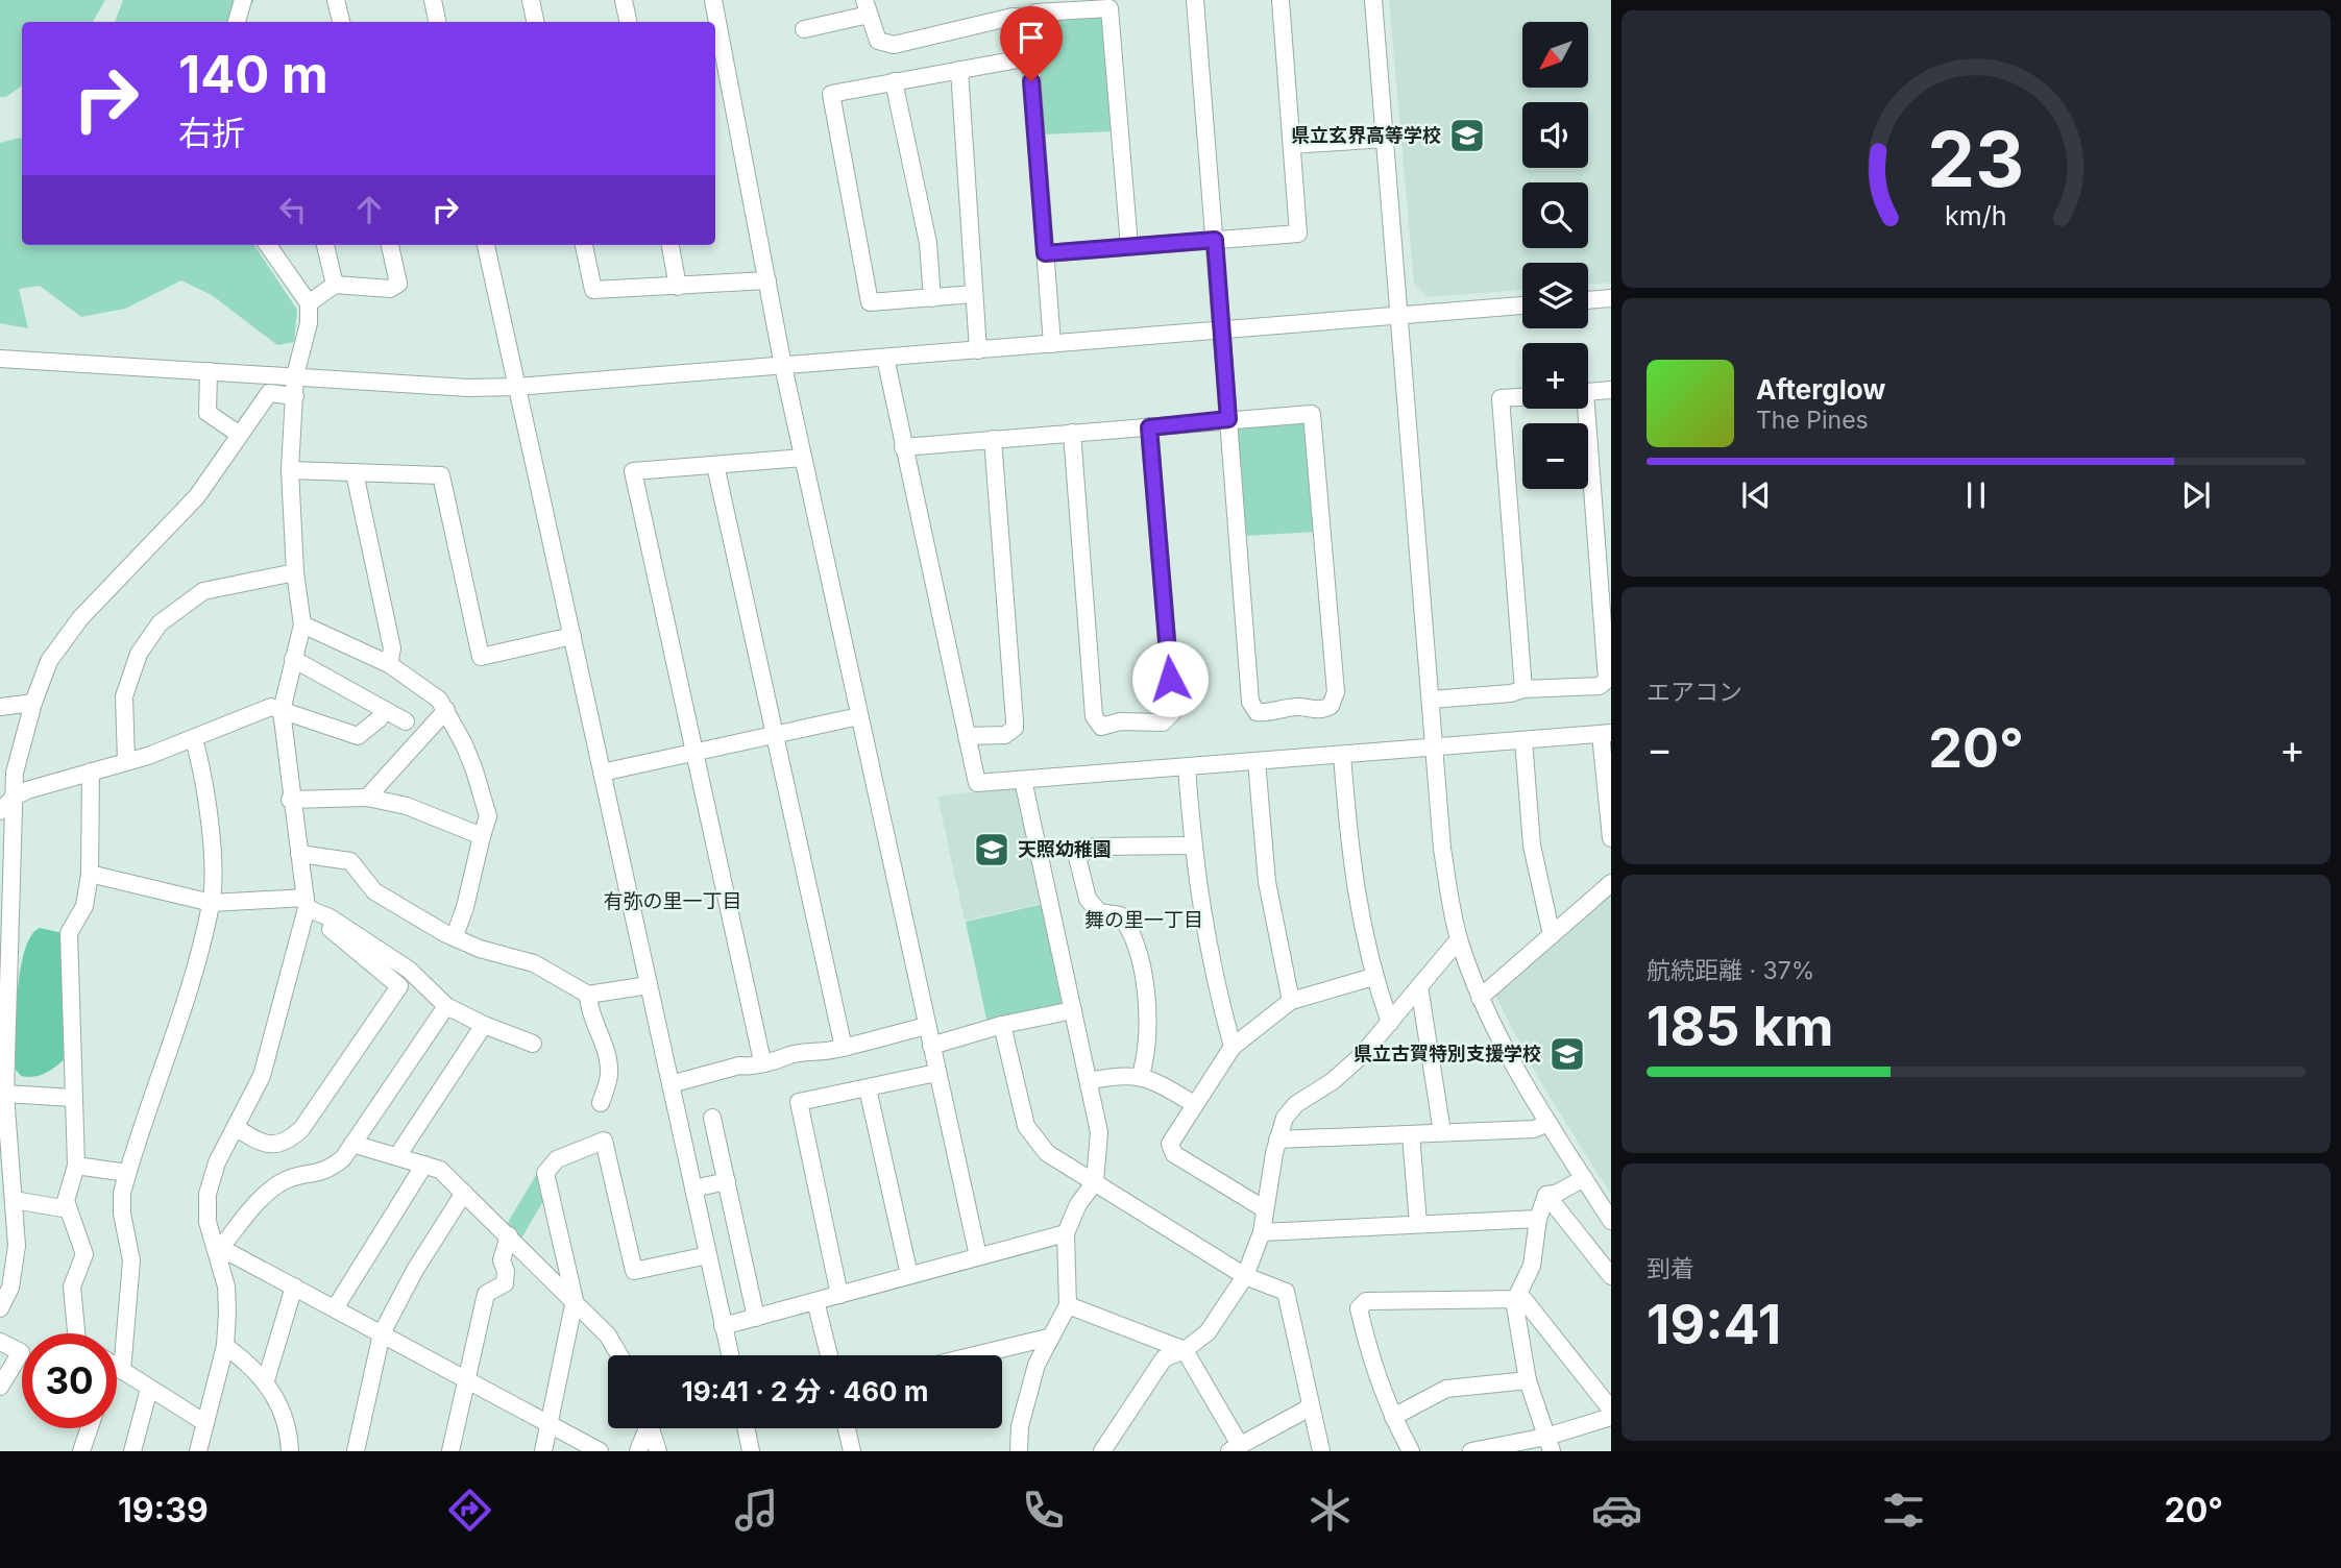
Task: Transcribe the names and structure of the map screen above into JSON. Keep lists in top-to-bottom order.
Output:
{
  "districts": ["有弥の里一丁目", "舞の里一丁目"],
  "places": {
    "school or university": ["県立玄界高等学校", "天照幼稚園", "県立古賀特別支援学校"]
  },
  "north": "bottom left",
  "page": {
    "map_buttons": ["+", "−"],
    "turn": ["140 m", "右折"],
    "song": ["Afterglow", "The Pines"],
    "tile": [
      "エアコン",
      ["航続距離 · 37%", "185 km"],
      ["到着", "19:41"]
    ],
    "heat": ["−", "20°", "+"],
    "limit": "30",
    "trip": "19:41 · 2 分 · 460 m",
    "tabs": ["19:39", "20°"],
    "gauge": ["23", "km/h"]
  }
}
